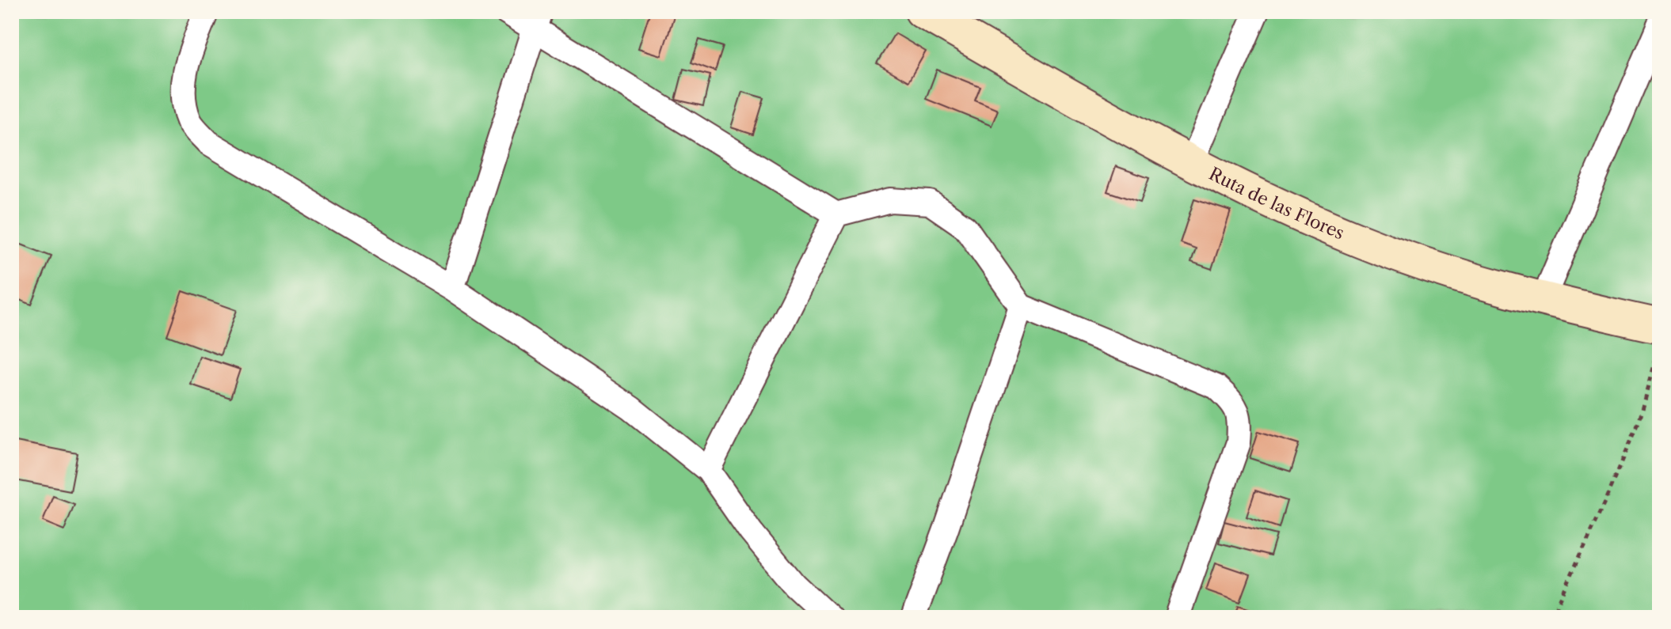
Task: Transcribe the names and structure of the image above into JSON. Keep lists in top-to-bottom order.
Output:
{
  "streets": {
    "main road": ["Ruta de las Flores"]
  }
}
